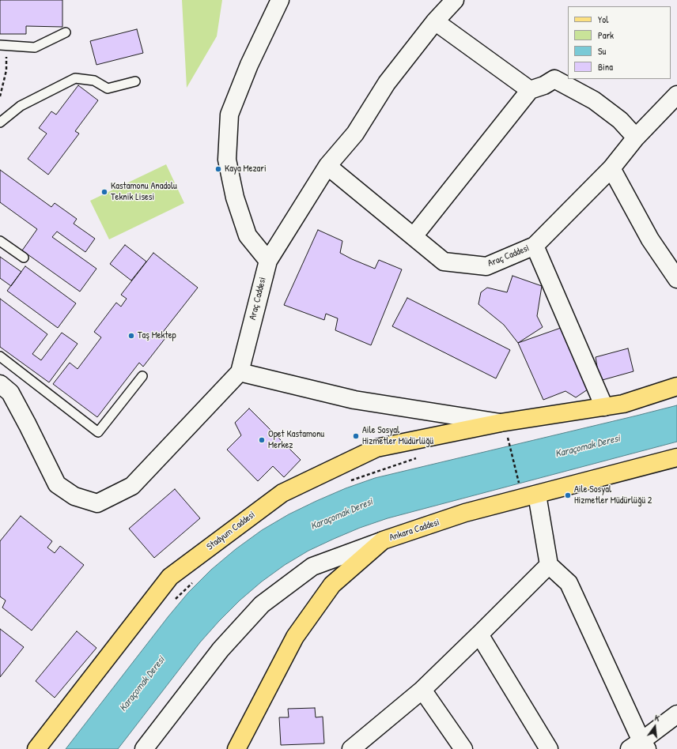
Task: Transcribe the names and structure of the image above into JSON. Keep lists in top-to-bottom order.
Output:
{
  "streets": {
    "main road": ["Ankara Caddesi", "Stadyum Caddesi"],
    "street": ["Araç Caddesi"]
  },
  "water": ["Karaçomak Deresi"],
  "places": [
    "Kaya Mezari",
    "Kastamonu Anadolu Teknik Lisesi",
    "Taş Mektep",
    "Aile Sosyal Hizmetler Müdürlüğü",
    "Opet Kastamonu Merkez",
    "Aile Sosyal Hizmetler Müdürlüğü 2"
  ],
  "legend": [
    "Yol",
    "Park",
    "Su",
    "Bina"
  ],
  "north": "top"
}
